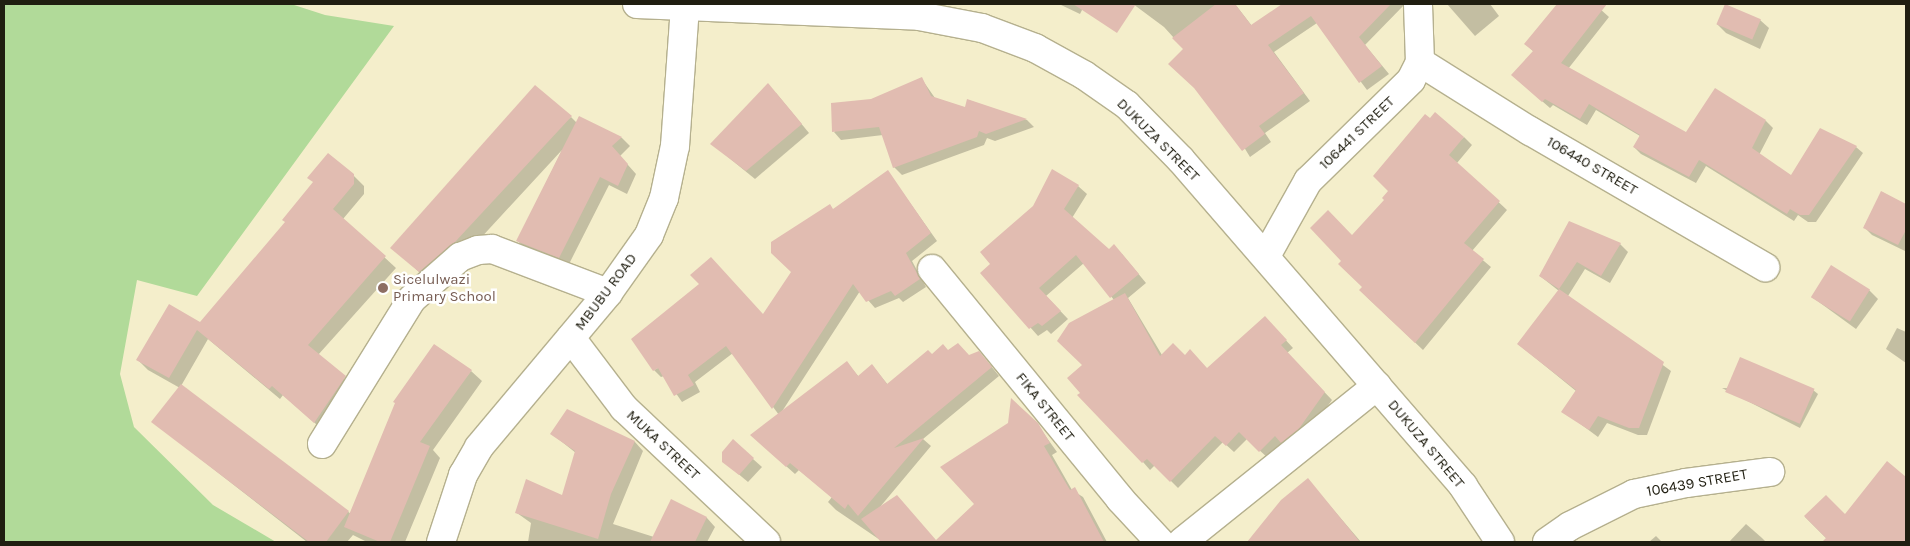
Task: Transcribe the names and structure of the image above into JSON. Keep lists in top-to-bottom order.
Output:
{
  "streets": {
    "street": [
      "106441 STREET",
      "DUKUZA STREET",
      "106440 STREET",
      "MBUBU ROAD",
      "FIKA STREET",
      "MUKA STREET",
      "106439 STREET"
    ]
  },
  "crossings": [
    ["106441 STREET", "DUKUZA STREET"],
    ["106441 STREET", "106440 STREET"],
    ["DUKUZA STREET", "MBUBU ROAD"],
    ["MBUBU ROAD", "MUKA STREET"]
  ],
  "places": ["Sicelulwazi Primary School"]
}
